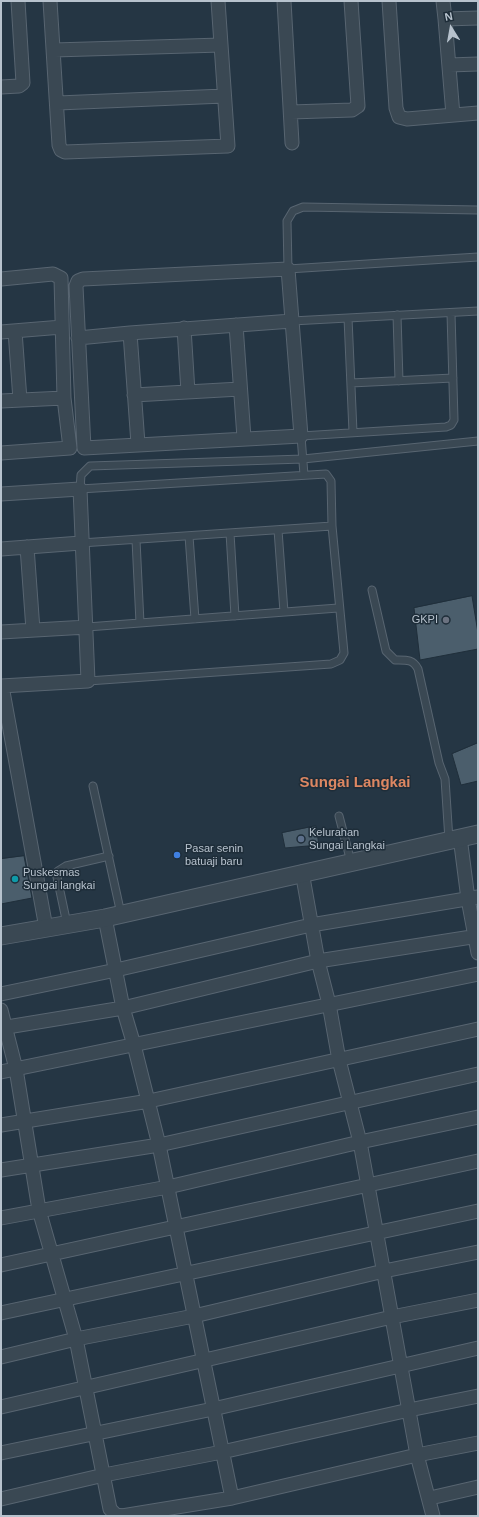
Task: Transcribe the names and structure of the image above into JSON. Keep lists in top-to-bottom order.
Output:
{
  "districts": ["Sungai Langkai"],
  "places": [
    "GKPI",
    "Kelurahan Sungai Langkai",
    "Pasar senin batuaji baru",
    "Puskesmas Sungai langkai"
  ],
  "north": "top"
}
